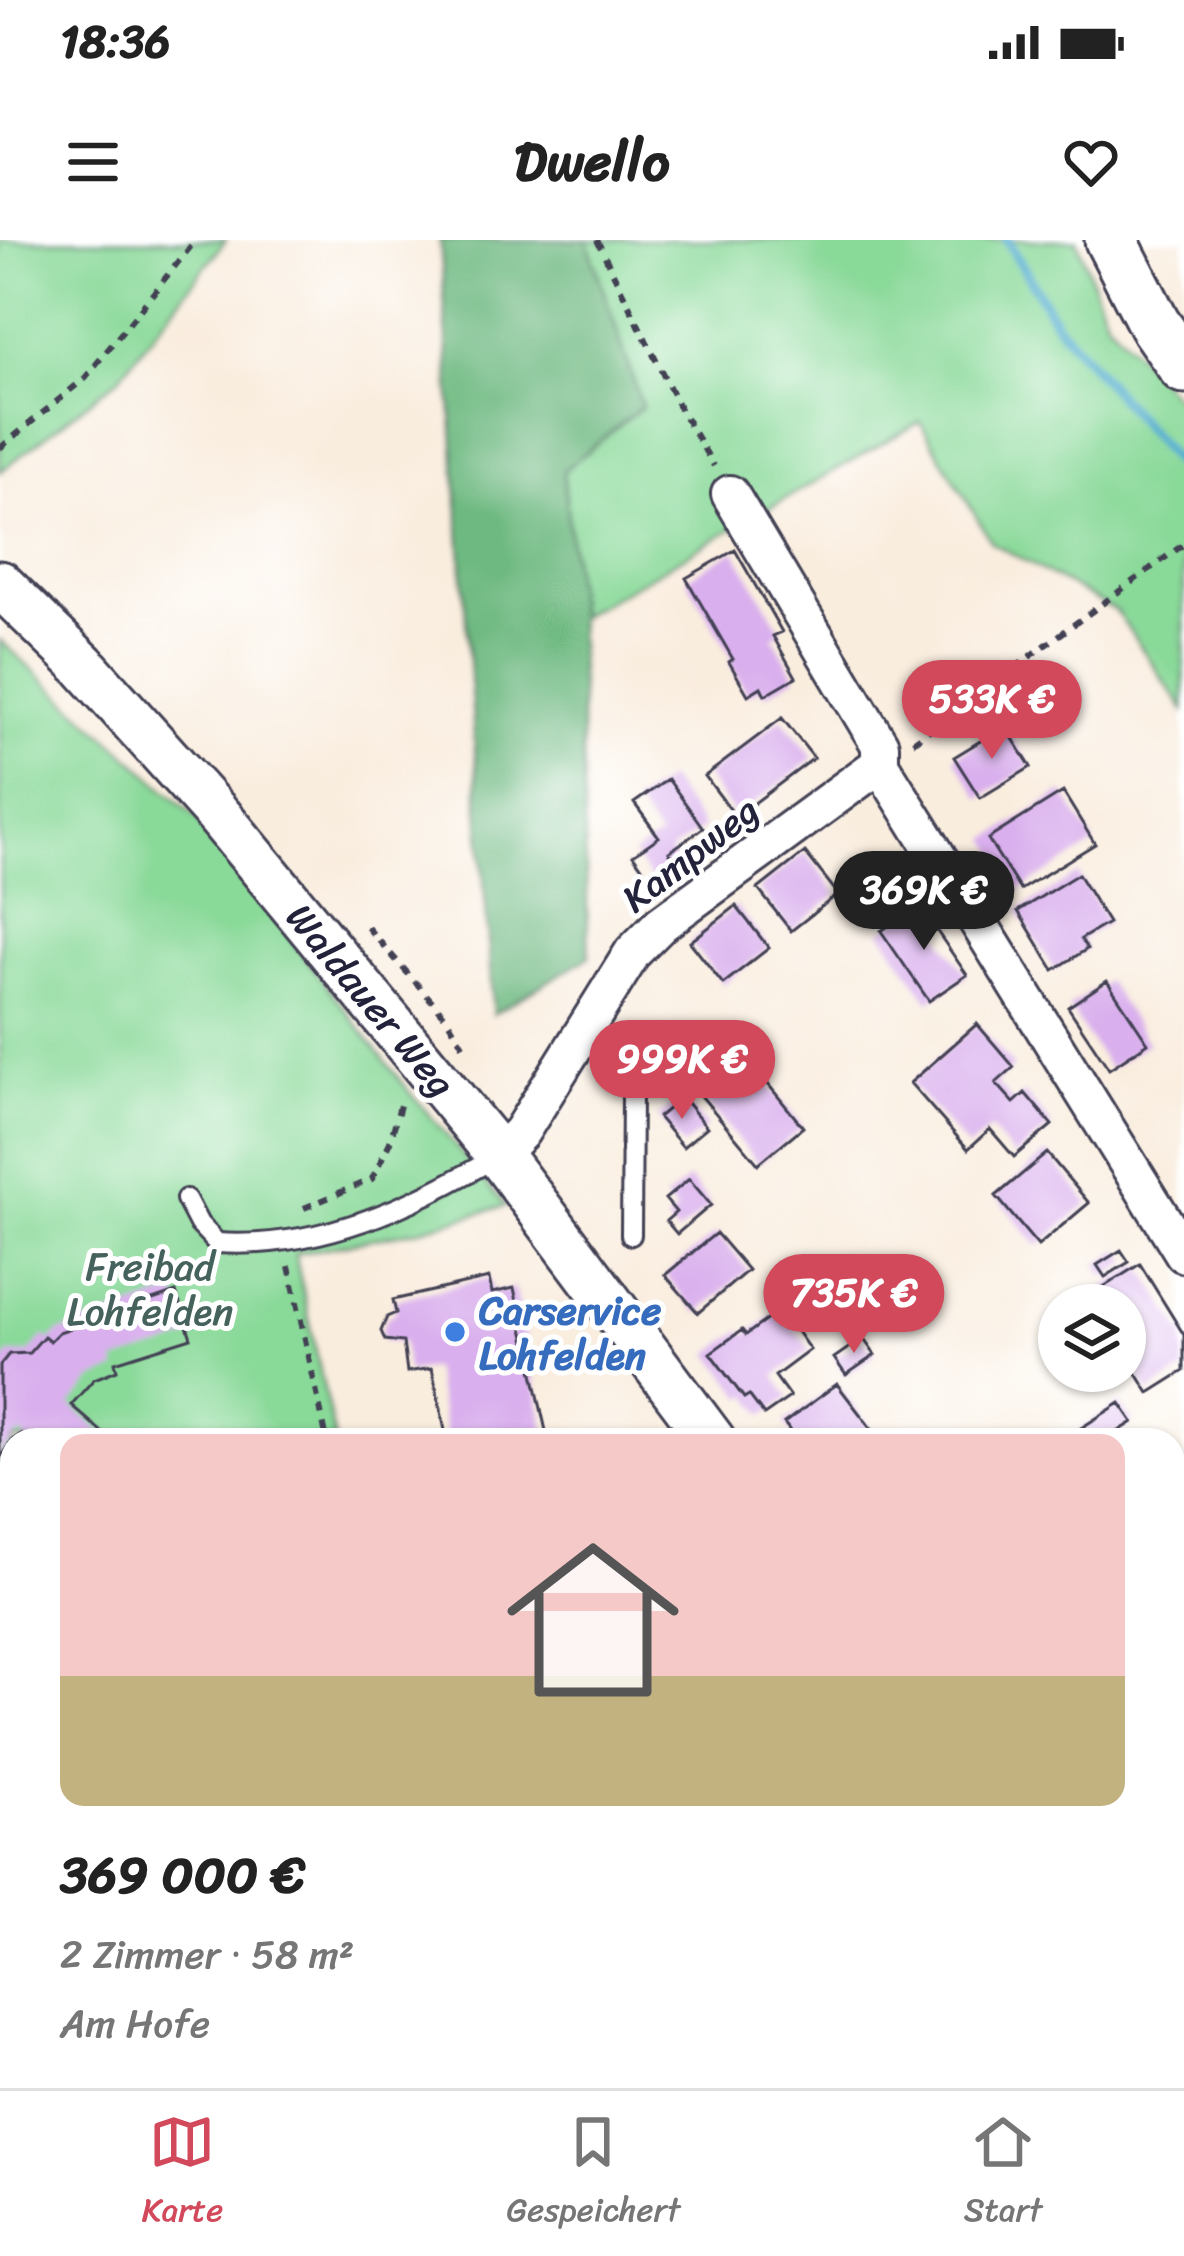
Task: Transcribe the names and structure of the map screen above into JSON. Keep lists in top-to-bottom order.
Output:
{
  "streets": {
    "street": ["Kampweg", "Waldauer Weg"]
  },
  "crossings": [
    ["Kampweg", "Waldauer Weg"]
  ],
  "parks": ["Freibad Lohfelden"],
  "places": ["Carservice Lohfelden"],
  "page": {
    "status": "18:36",
    "header": "Dwello",
    "price": [
      "533K €",
      "369K €",
      "999K €",
      "735K €"
    ],
    "list": [
      {
        "name": "369 000 €",
        "note": "2 Zimmer · 58 m² · Am Hofe"
      }
    ],
    "tabs": ["Karte", "Gespeichert", "Start"]
  }
}
